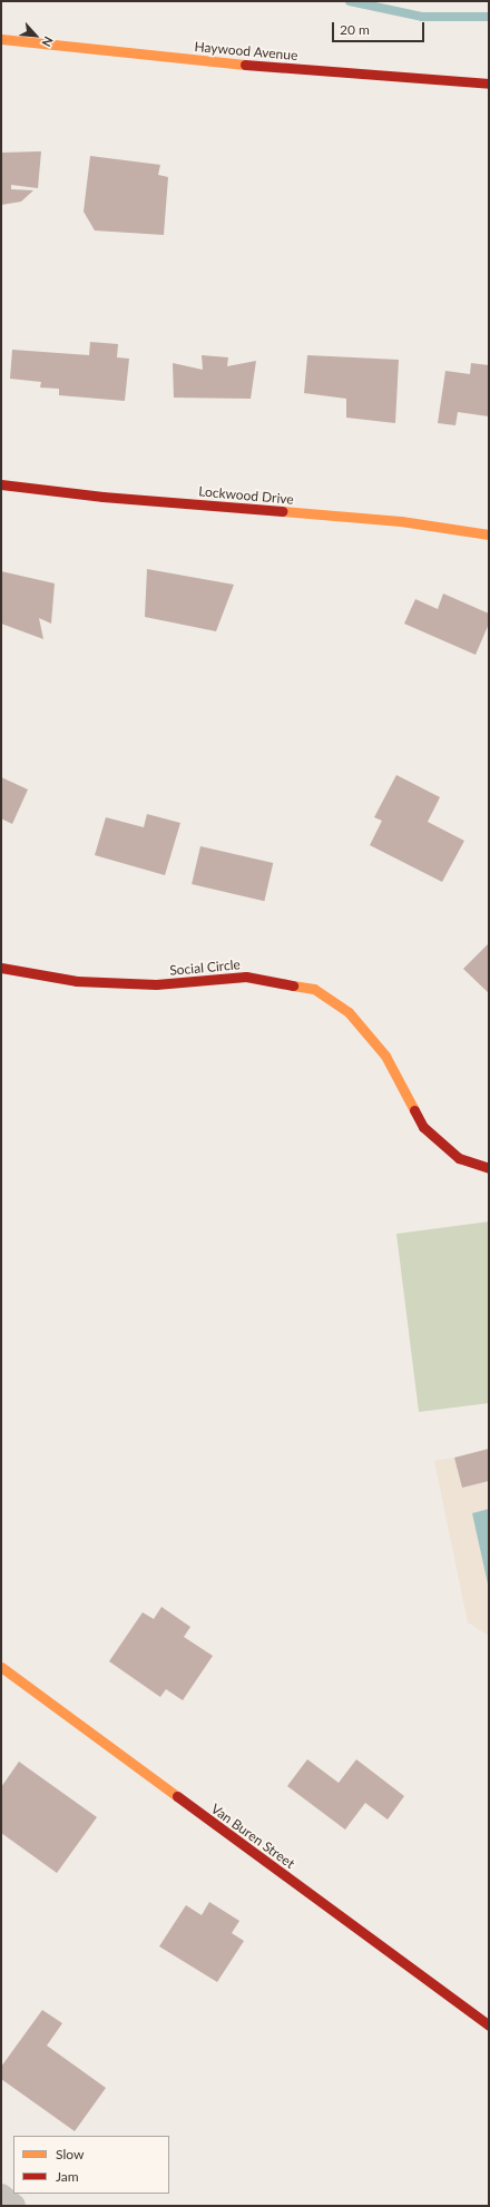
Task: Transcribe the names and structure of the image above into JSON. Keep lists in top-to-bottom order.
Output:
{
  "streets": {
    "street": [
      "Haywood Avenue",
      "Lockwood Drive",
      "Social Circle",
      "Van Buren Street"
    ]
  },
  "legend": ["Slow", "Jam"],
  "scale_bar": "20 m",
  "north": "bottom right"
}
